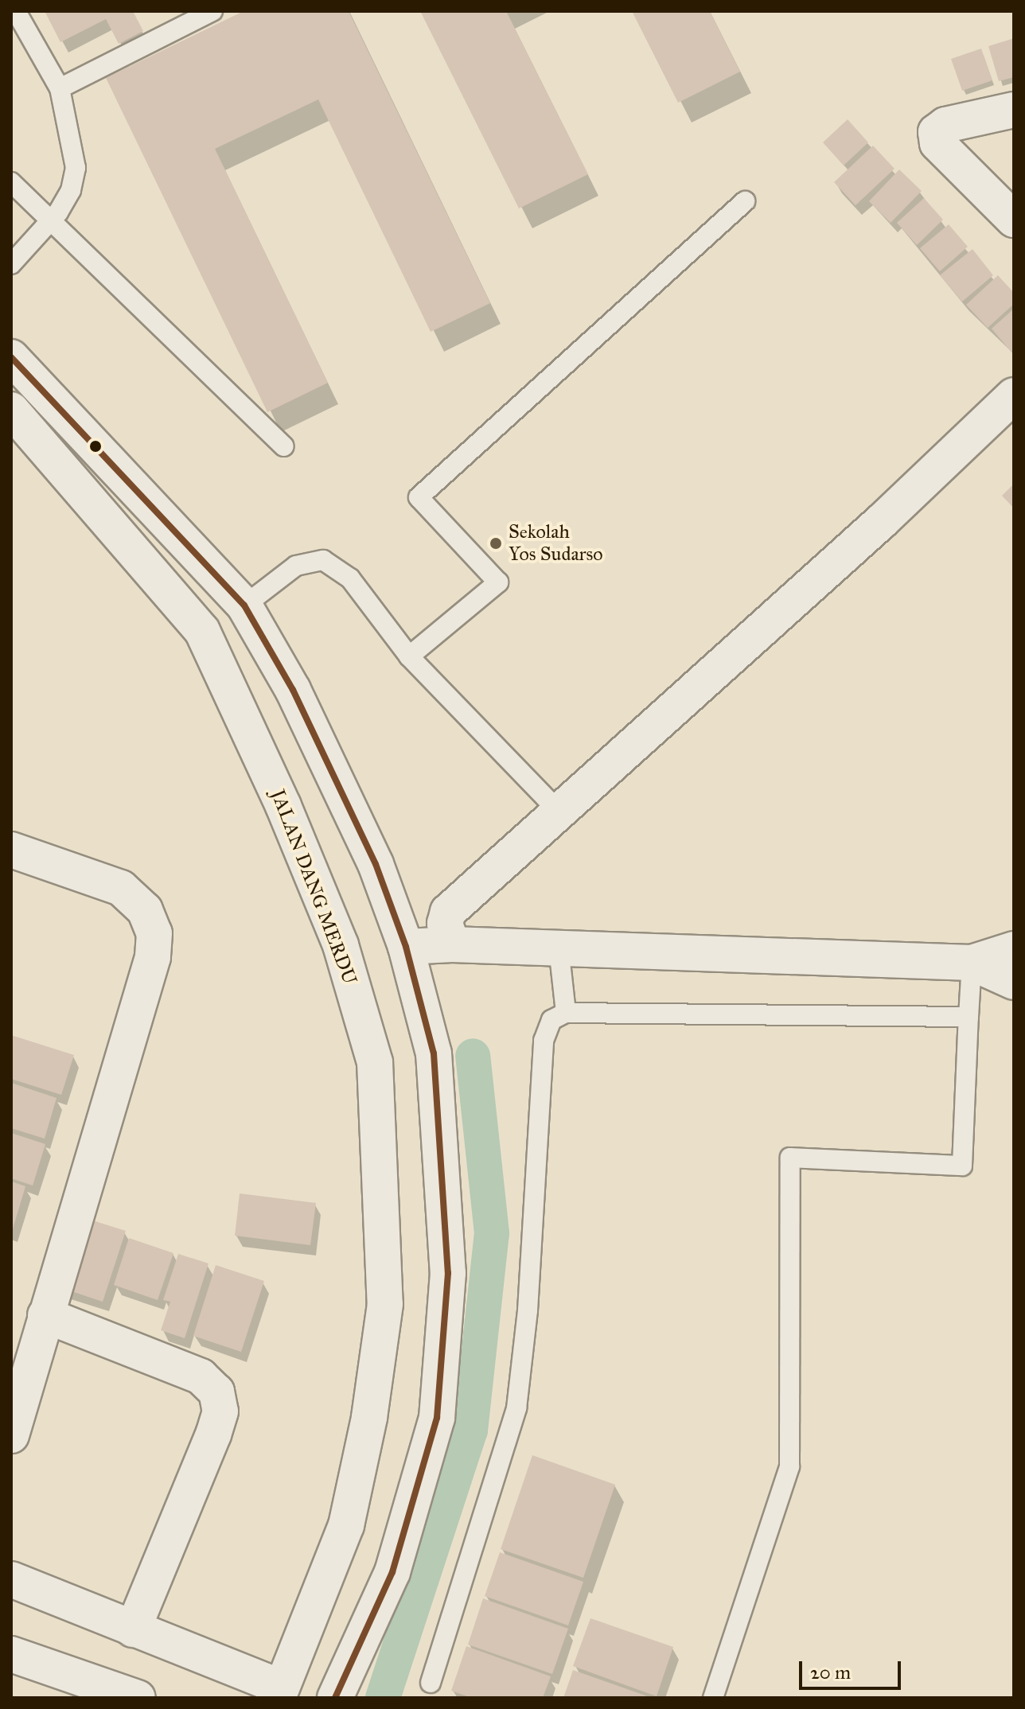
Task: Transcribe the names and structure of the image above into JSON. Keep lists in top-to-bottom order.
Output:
{
  "streets": {
    "street": ["JALAN DANG MERDU"]
  },
  "places": ["Sekolah Yos Sudarso"],
  "scale_bar": "20 m"
}
